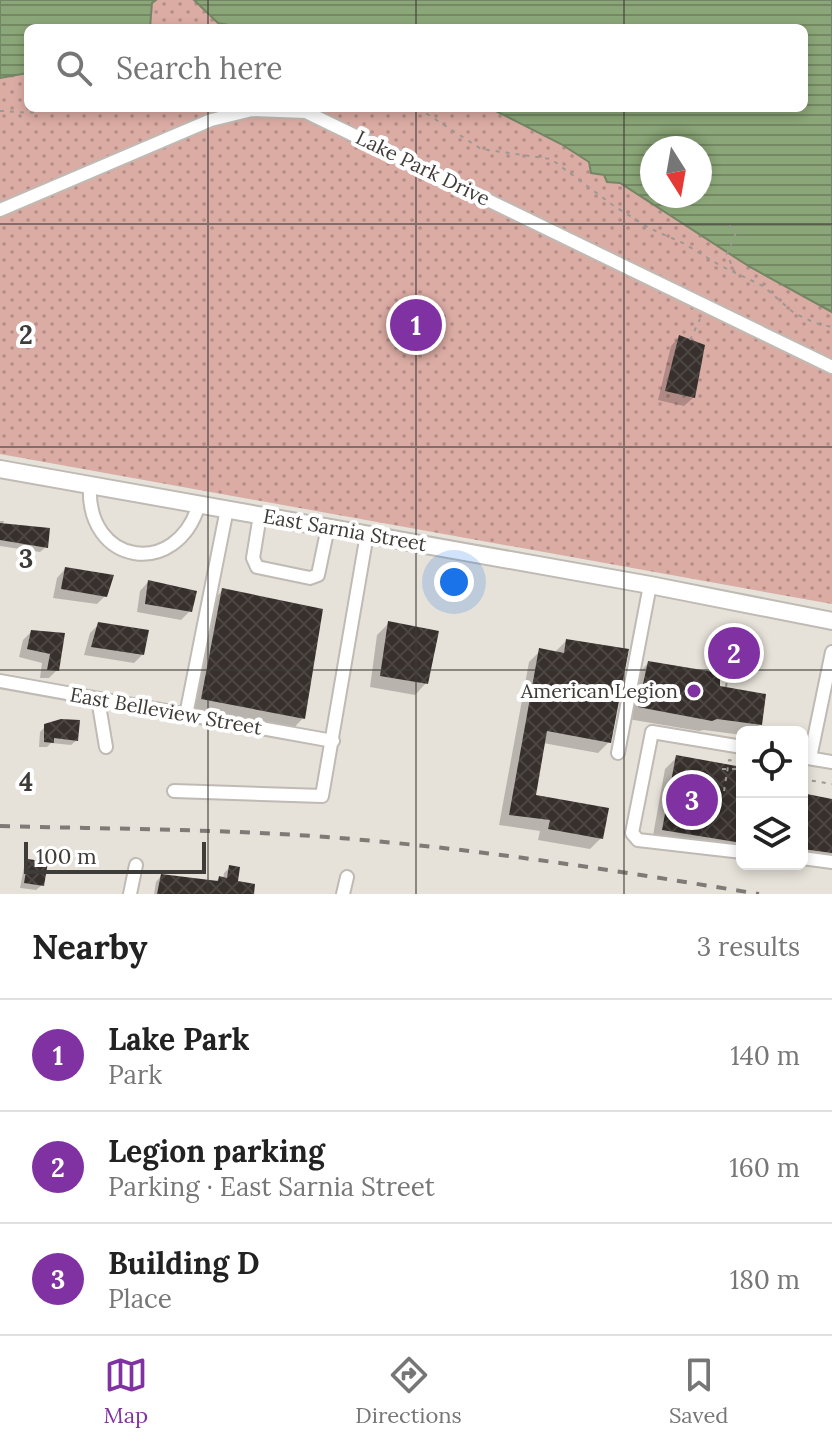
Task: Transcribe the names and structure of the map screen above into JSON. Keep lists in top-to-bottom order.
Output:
{
  "streets": {
    "main road": ["East Sarnia Street"],
    "street": ["Lake Park Drive", "East Belleview Street"]
  },
  "places": ["American Legion"],
  "scale_bar": "100 m",
  "north": "bottom",
  "page": {
    "search": "Search here",
    "pins": ["1", "2", "3"],
    "scale": "100 m",
    "heading": ["Nearby", "3 results"],
    "list": [
      {
        "mark": "1",
        "name": "Lake Park",
        "note": "Park",
        "value": "140 m"
      },
      {
        "mark": "2",
        "name": "Legion parking",
        "note": "Parking · East Sarnia Street",
        "value": "160 m"
      },
      {
        "mark": "3",
        "name": "Building D",
        "note": "Place",
        "value": "180 m"
      }
    ],
    "nav": ["Map", "Directions", "Saved"]
  },
  "grid": {
    "rows": ["2", "3", "4"]
  }
}
